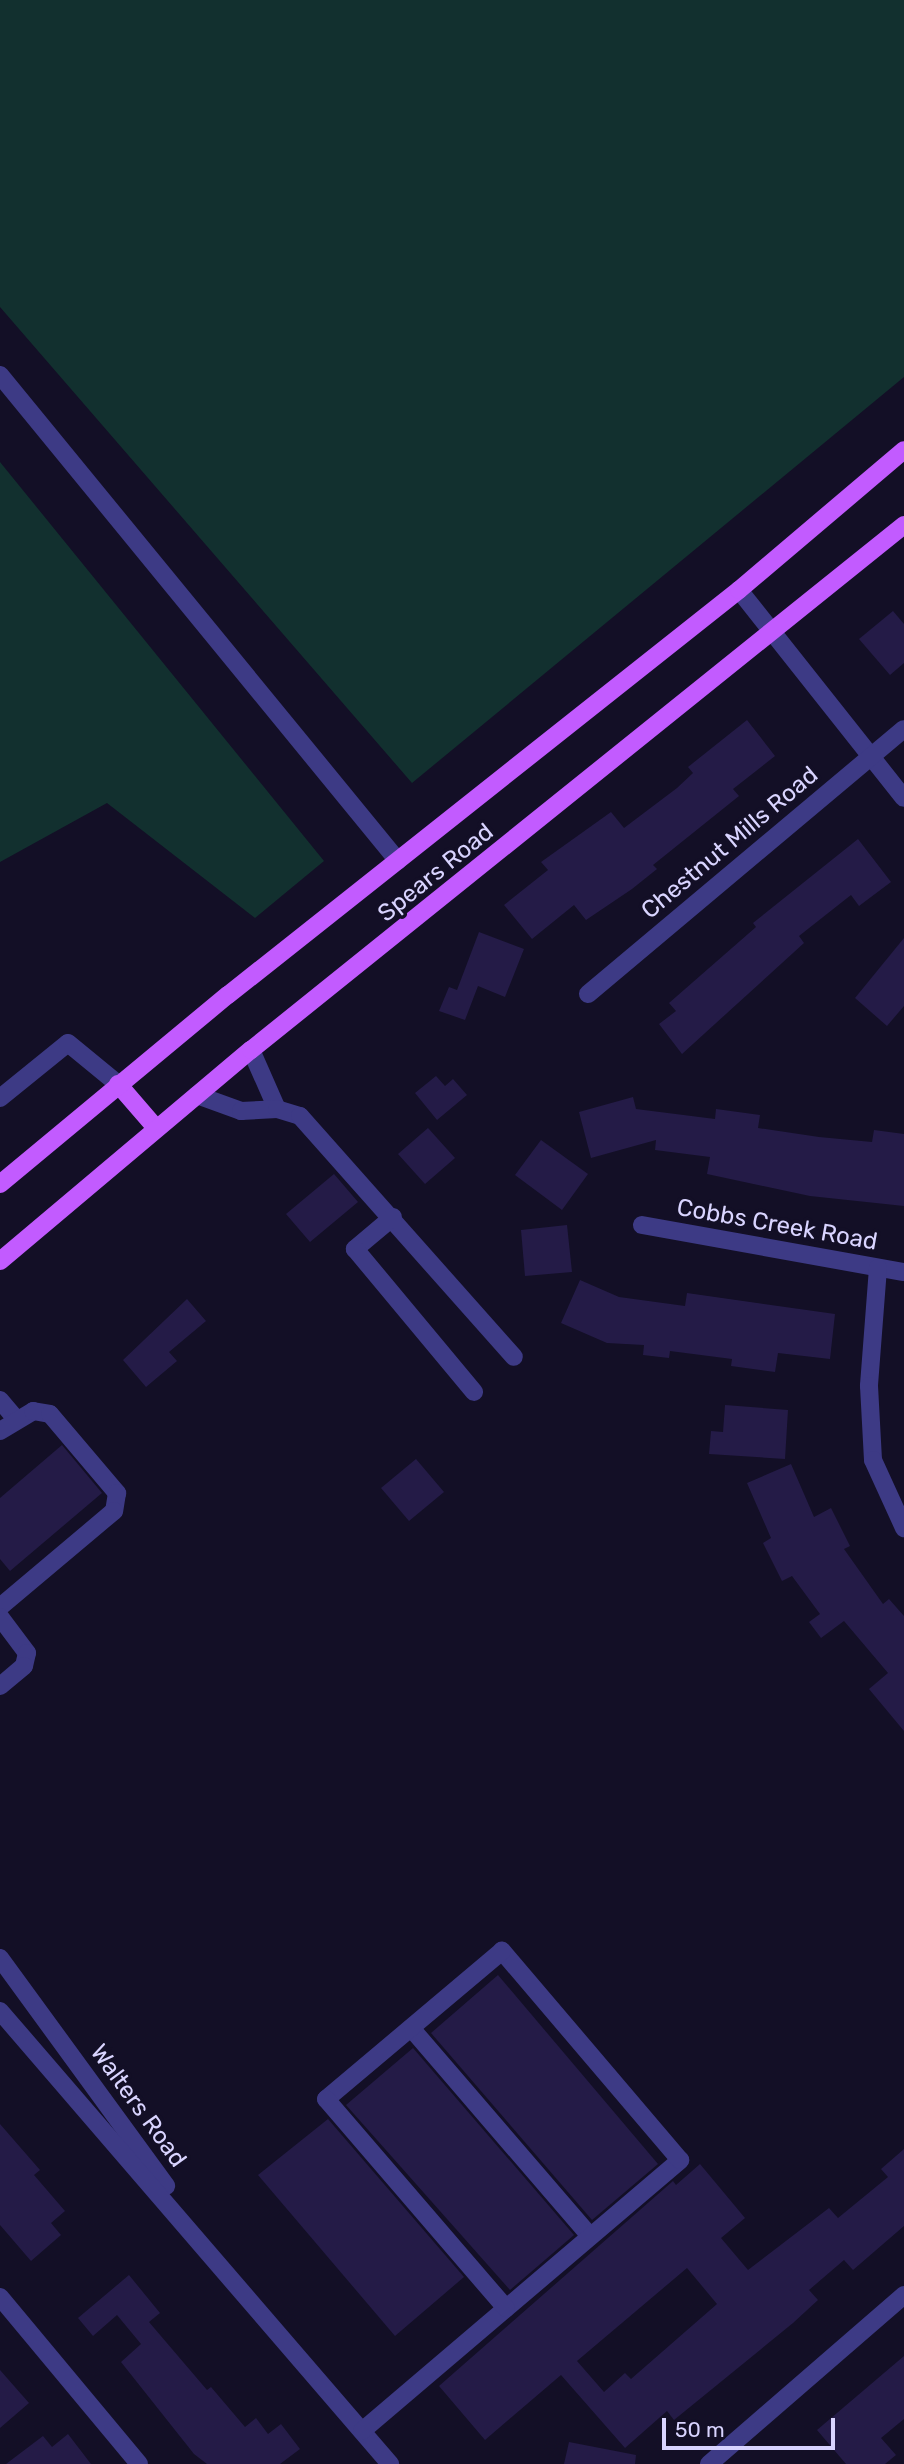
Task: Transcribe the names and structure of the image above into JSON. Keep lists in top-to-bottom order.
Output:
{
  "streets": {
    "main road": ["Spears Road"],
    "street": ["Chestnut Mills Road", "Cobbs Creek Road", "Walters Road"]
  },
  "scale_bar": "50 m"
}
